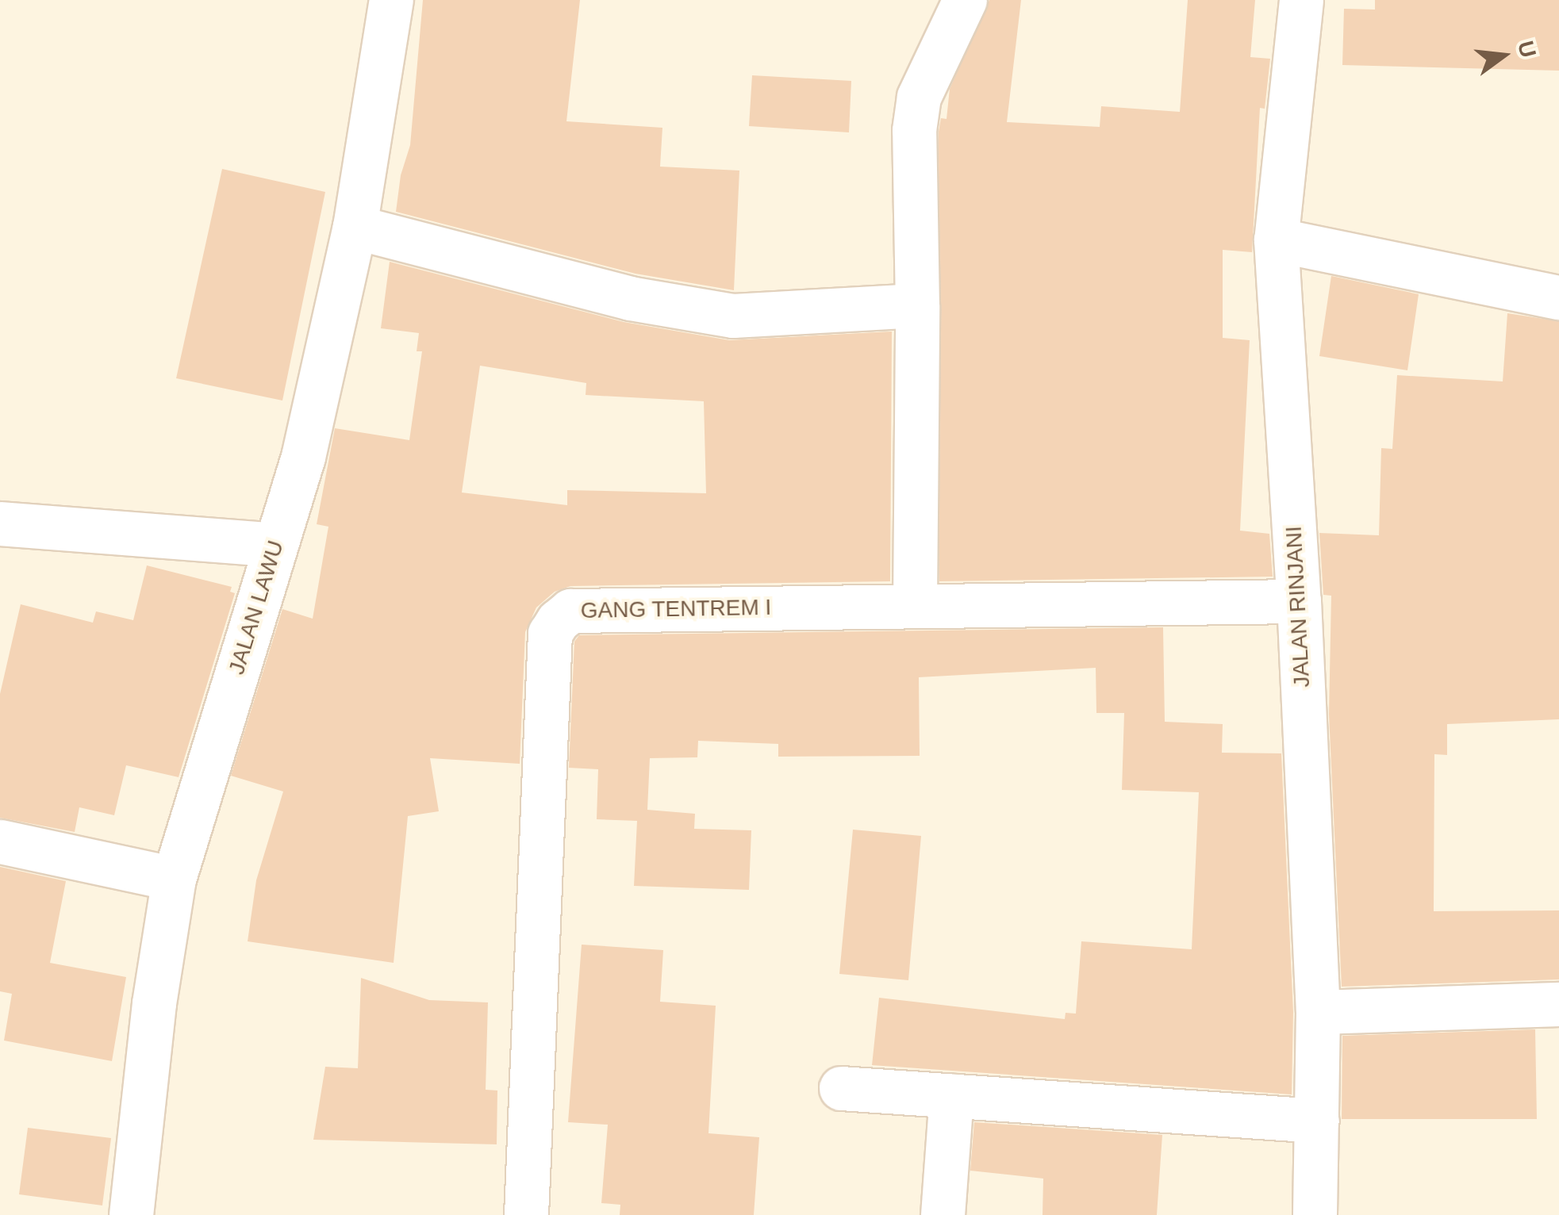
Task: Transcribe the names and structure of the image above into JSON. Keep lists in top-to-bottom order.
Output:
{
  "streets": {
    "street": ["JALAN RINJANI", "JALAN LAWU", "GANG TENTREM I"]
  },
  "crossings": [
    ["JALAN RINJANI", "GANG TENTREM I"]
  ],
  "north": "right"
}
